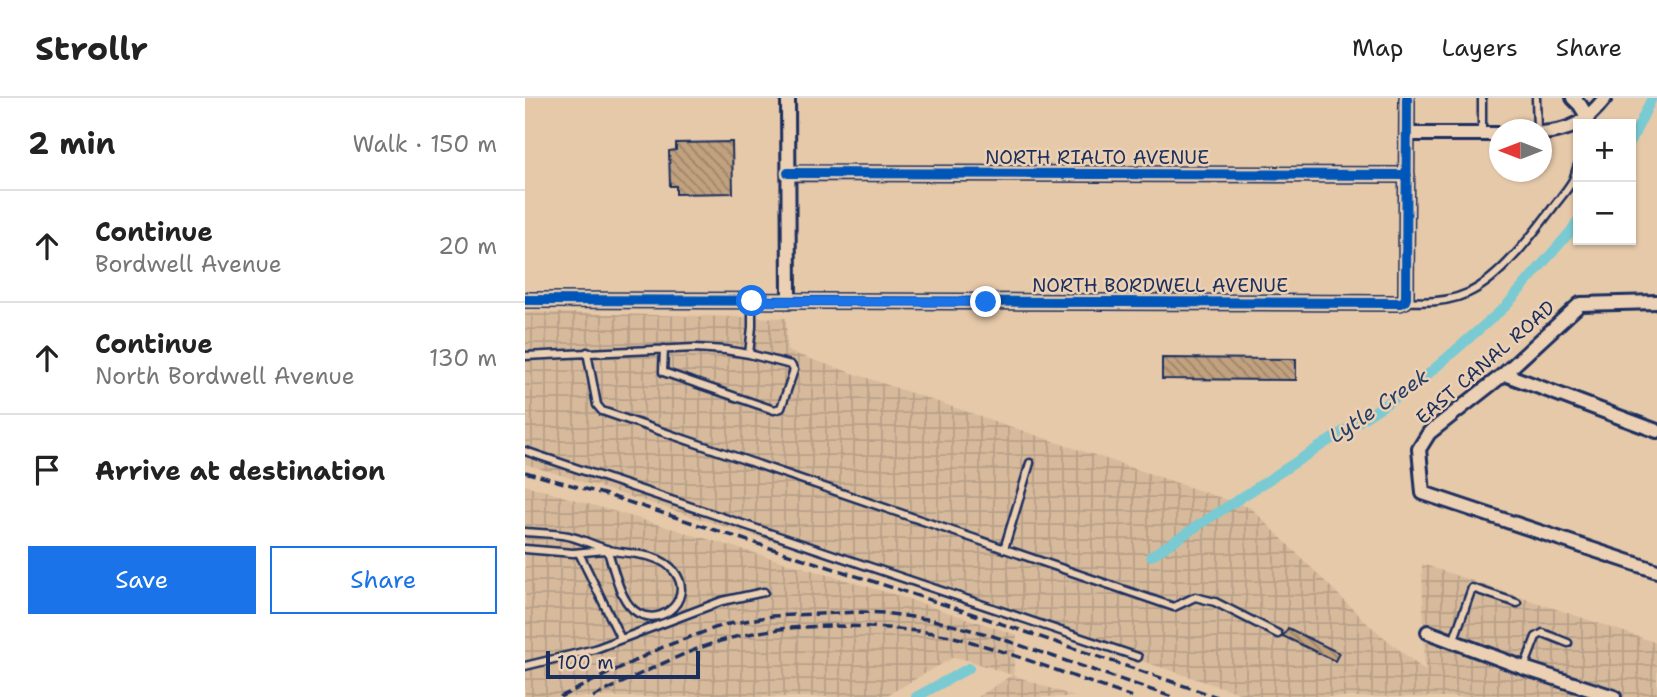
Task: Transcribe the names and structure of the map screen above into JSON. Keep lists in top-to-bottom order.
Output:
{
  "streets": {
    "street": ["NORTH RIALTO AVENUE", "NORTH BORDWELL AVENUE", "EAST CANAL ROAD"]
  },
  "water": ["Lytle Creek"],
  "scale_bar": "100 m",
  "north": "left",
  "page": {
    "header": "Strollr",
    "nav": ["Map", "Layers", "Share"],
    "heading": ["2 min", "Walk · 150 m"],
    "map_buttons": ["+", "−"],
    "list": [
      ["Continue", "Bordwell Avenue", "20 m"],
      ["Continue", "North Bordwell Avenue", "130 m"],
      "Arrive at destination"
    ],
    "buttons": ["Save", "Share"],
    "scale": "100 m"
  }
}
